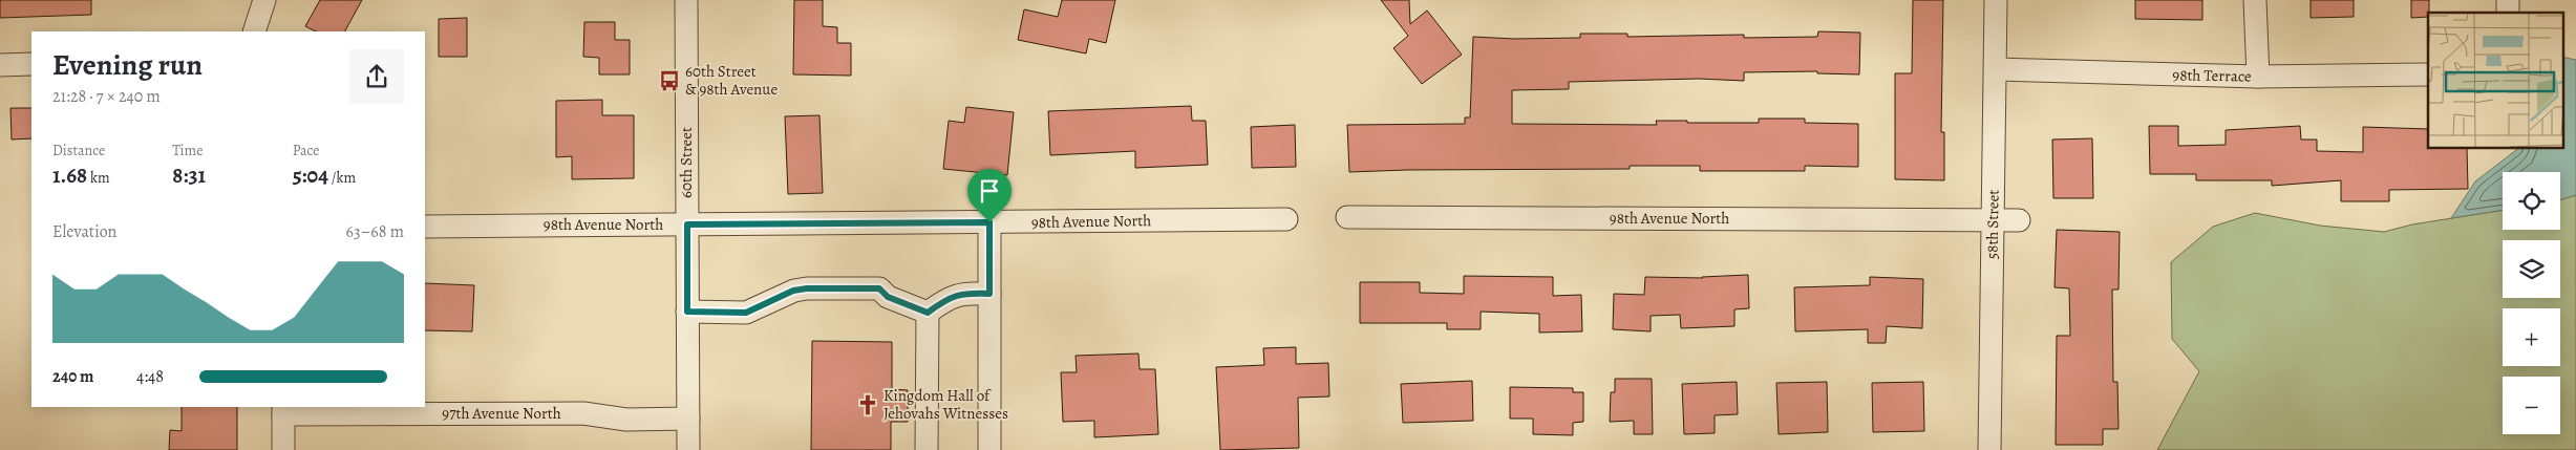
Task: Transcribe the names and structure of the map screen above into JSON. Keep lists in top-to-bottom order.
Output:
{
  "streets": {
    "street": [
      "98th Terrace",
      "60th Street",
      "98th Avenue North",
      "58th Street",
      "97th Avenue North"
    ]
  },
  "crossings": [
    ["98th Terrace", "58th Street"],
    ["60th Street", "98th Avenue North"],
    ["60th Street", "97th Avenue North"],
    ["98th Avenue North", "58th Street"]
  ],
  "places": {
    "bus stop": ["60th Street & 98th Avenue"],
    "church": ["Kingdom Hall of Jehovahs Witnesses"]
  },
  "page": {
    "heading": ["Evening run", "21:28 · 7 × 240 m"],
    "stats": [
      ["Distance", "1.68 km"],
      ["Time", "8:31"],
      ["Pace", "5:04 /km"]
    ],
    "map_buttons": ["+", "−"],
    "chart": ["Elevation", "63–68 m"],
    "list": [
      {
        "name": "240 m",
        "note": "4:48"
      }
    ]
  }
}
